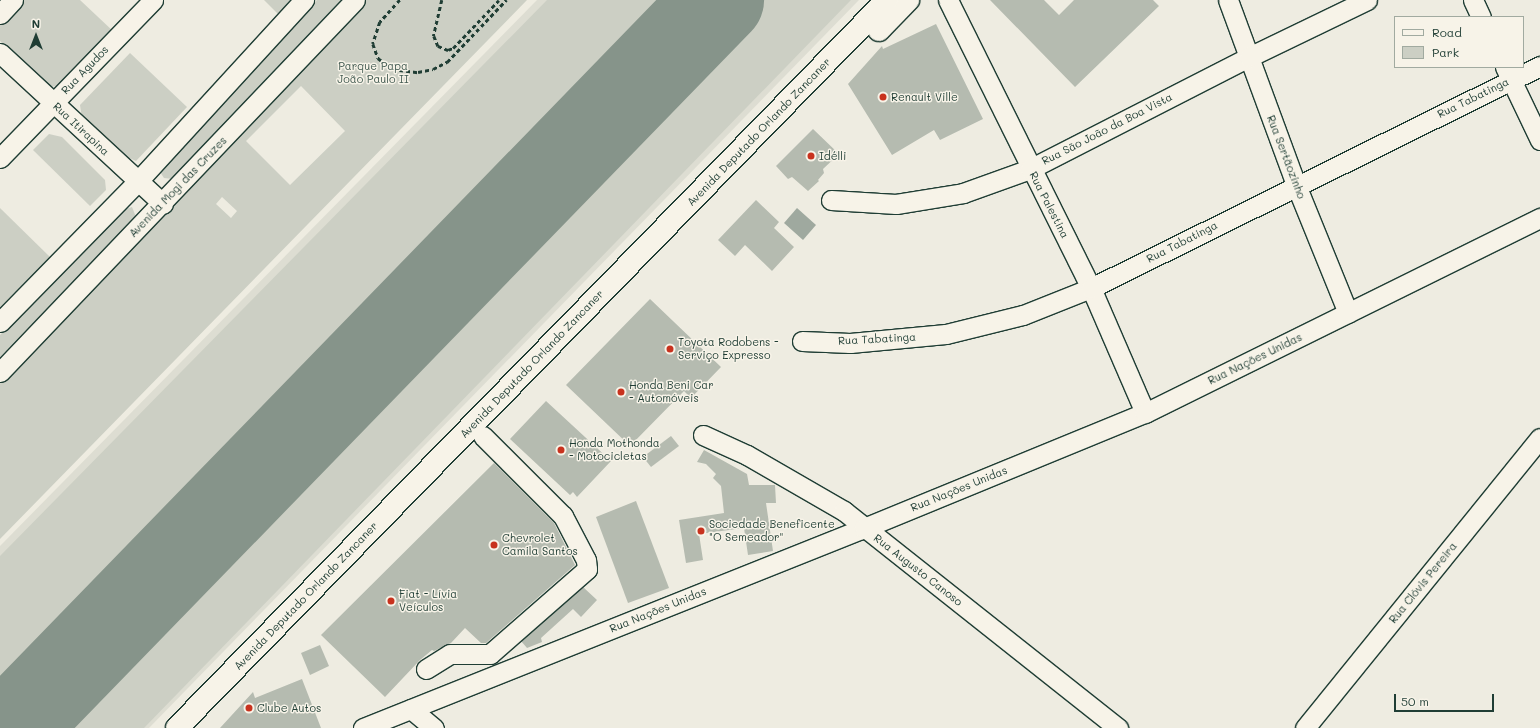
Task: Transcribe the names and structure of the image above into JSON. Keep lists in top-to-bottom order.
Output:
{
  "streets": {
    "main road": ["Avenida Deputado Orlando Zancaner"],
    "street": [
      "Rua Agudos",
      "Rua Tabatinga",
      "Rua Itirapina",
      "Rua São João da Boa Vista",
      "Rua Sertãozinho",
      "Avenida Mogi das Cruzes",
      "Rua Palestina",
      "Rua Nações Unidas",
      "Rua Augusto Canoso",
      "Rua Clóvis Pereira"
    ]
  },
  "crossings": [
    ["Rua Agudos", "Rua Itirapina"],
    ["Rua Tabatinga", "Rua Sertãozinho"],
    ["Rua Tabatinga", "Rua Palestina"],
    ["Rua Itirapina", "Avenida Mogi das Cruzes"],
    ["Rua São João da Boa Vista", "Rua Sertãozinho"],
    ["Rua São João da Boa Vista", "Rua Palestina"],
    ["Rua Sertãozinho", "Rua Nações Unidas"],
    ["Rua Palestina", "Rua Nações Unidas"],
    ["Rua Nações Unidas", "Rua Augusto Canoso"]
  ],
  "parks": ["Parque Papa João Paulo II"],
  "places": [
    "Renault Ville",
    "Idélli",
    "Toyota Rodobens - Serviço Expresso",
    "Honda Beni Car - Automóveis",
    "Honda Mothonda - Motocicletas",
    "Sociedade Beneficente \"O Semeador\"",
    "Chevrolet Camila Santos",
    "Fiat - Lívia Veículos",
    "Clube Autos"
  ],
  "legend": ["Road", "Park"],
  "scale_bar": "50 m",
  "north": "top"
}
